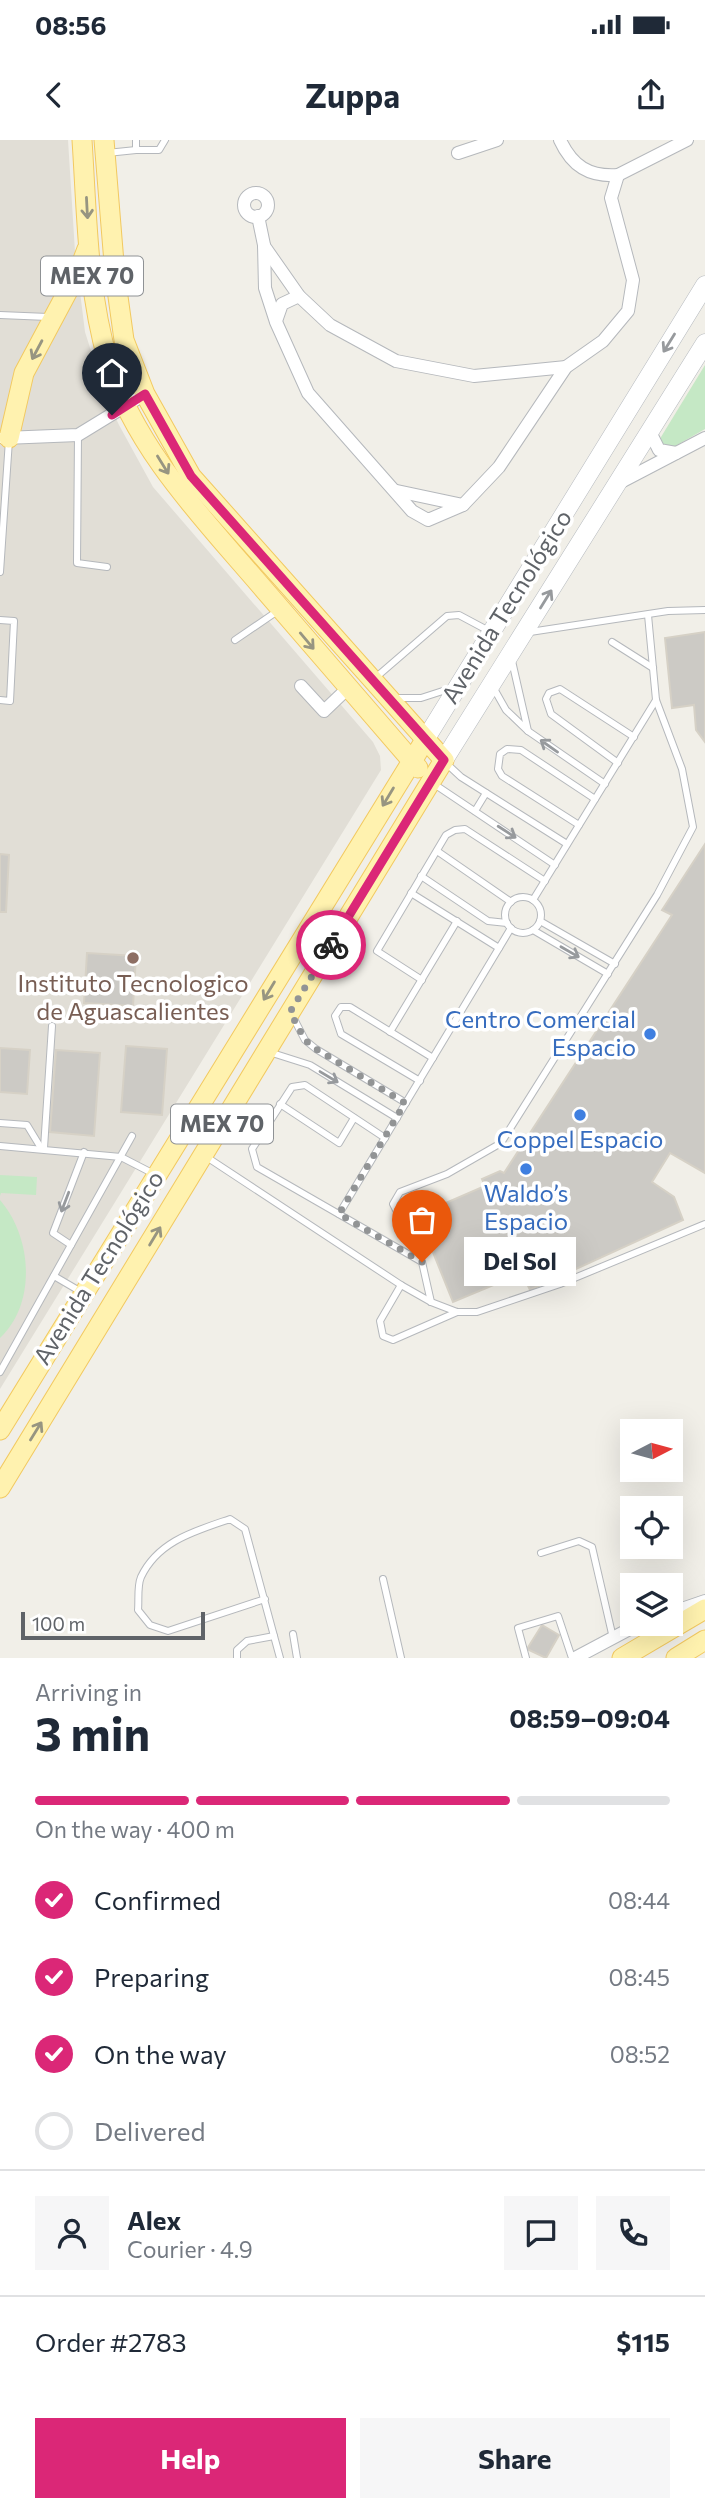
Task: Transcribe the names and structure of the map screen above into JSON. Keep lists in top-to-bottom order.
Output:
{
  "streets": {
    "main road": ["MEX 70", "Avenida Tecnológico"]
  },
  "crossings": [
    ["MEX 70", "Avenida Tecnológico"]
  ],
  "places": [
    "Instituto Tecnologico de Aguascalientes",
    "Centro Comercial Espacio",
    "Coppel Espacio",
    "Waldo’s Espacio",
    "Del Sol"
  ],
  "scale_bar": "100 m",
  "north": "right",
  "page": {
    "status": "08:56",
    "header": "Zuppa",
    "bubble": "Del Sol",
    "scale": "100 m",
    "heading": ["3 min", "Arriving in", "08:59–09:04"],
    "panel": [
      "Alex",
      "Courier · 4.9",
      "Order #2783",
      "$115"
    ],
    "bar": "On the way · 400 m",
    "list": [
      ["Confirmed", "08:44"],
      ["Preparing", "08:45"],
      ["On the way", "08:52"],
      "Delivered"
    ],
    "buttons": ["Help", "Share"]
  }
}
